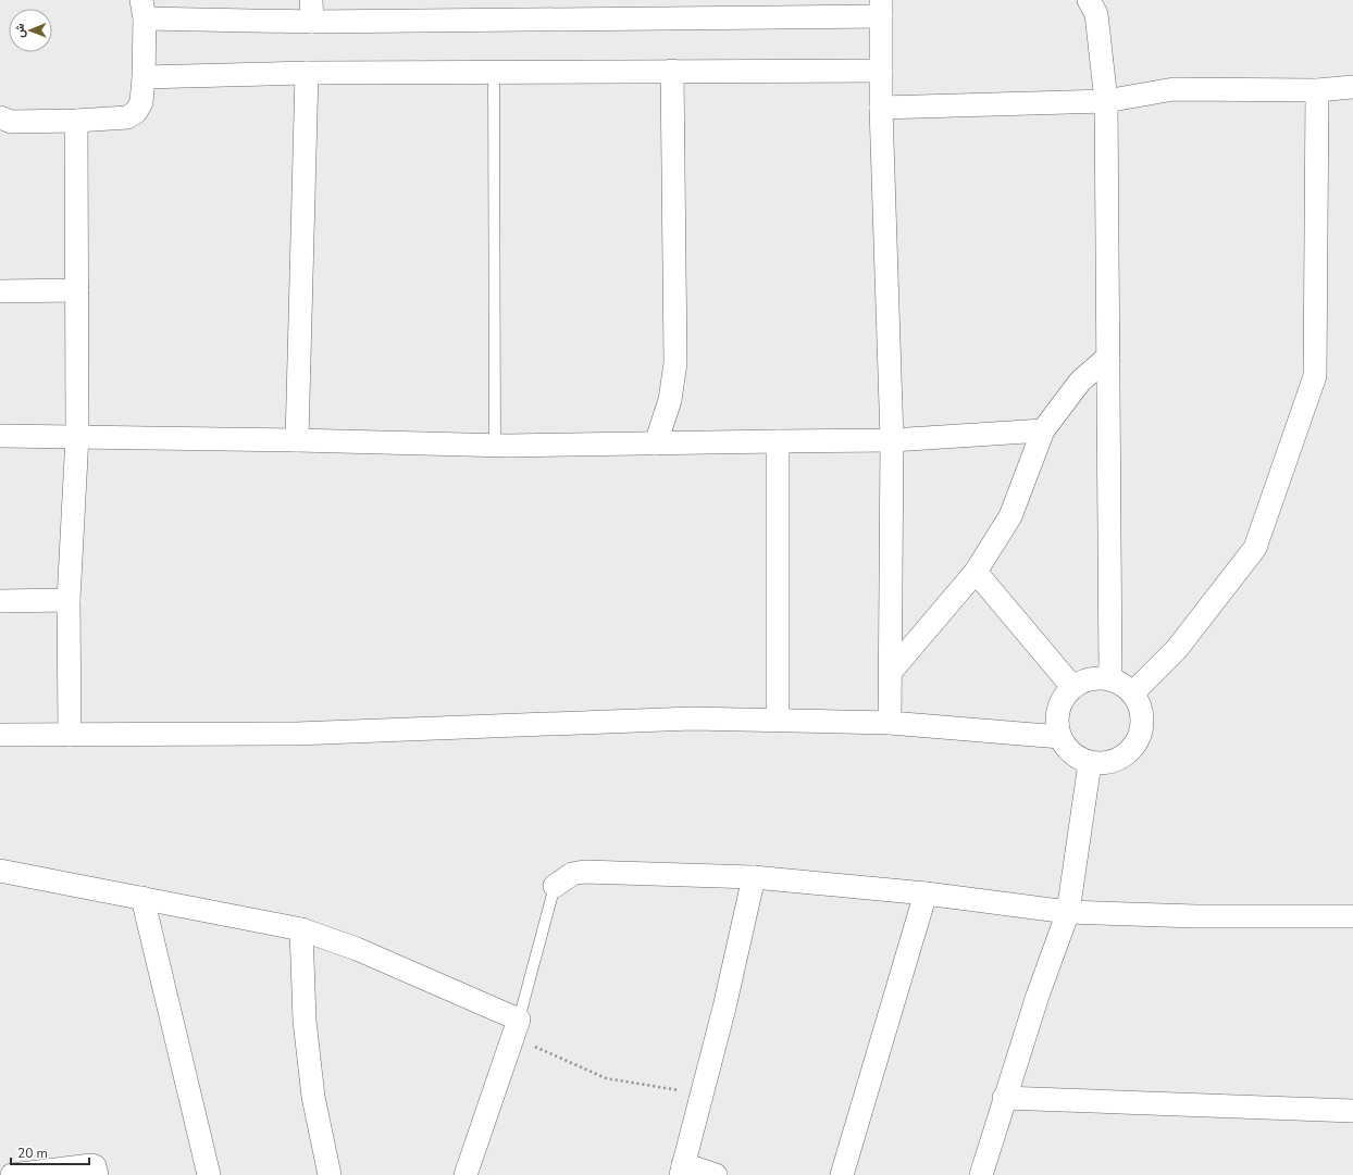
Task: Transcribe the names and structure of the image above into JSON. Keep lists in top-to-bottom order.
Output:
{
  "scale_bar": "20 m",
  "north": "left"
}
